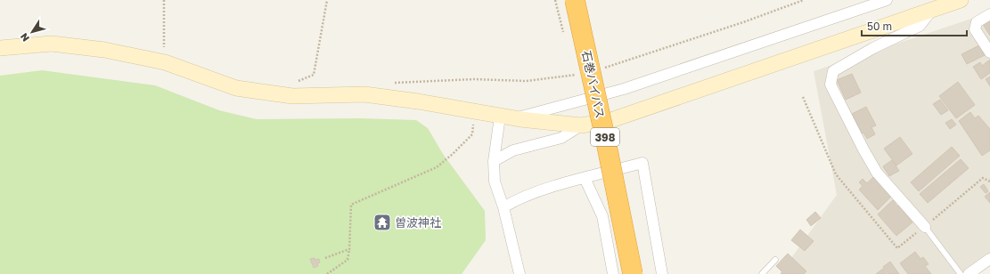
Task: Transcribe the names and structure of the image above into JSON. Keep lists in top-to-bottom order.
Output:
{
  "streets": {
    "highway": ["石巻バイパス", "398"]
  },
  "places": {
    "temple": ["曽波神社"]
  },
  "scale_bar": "50 m",
  "north": "bottom left"
}
